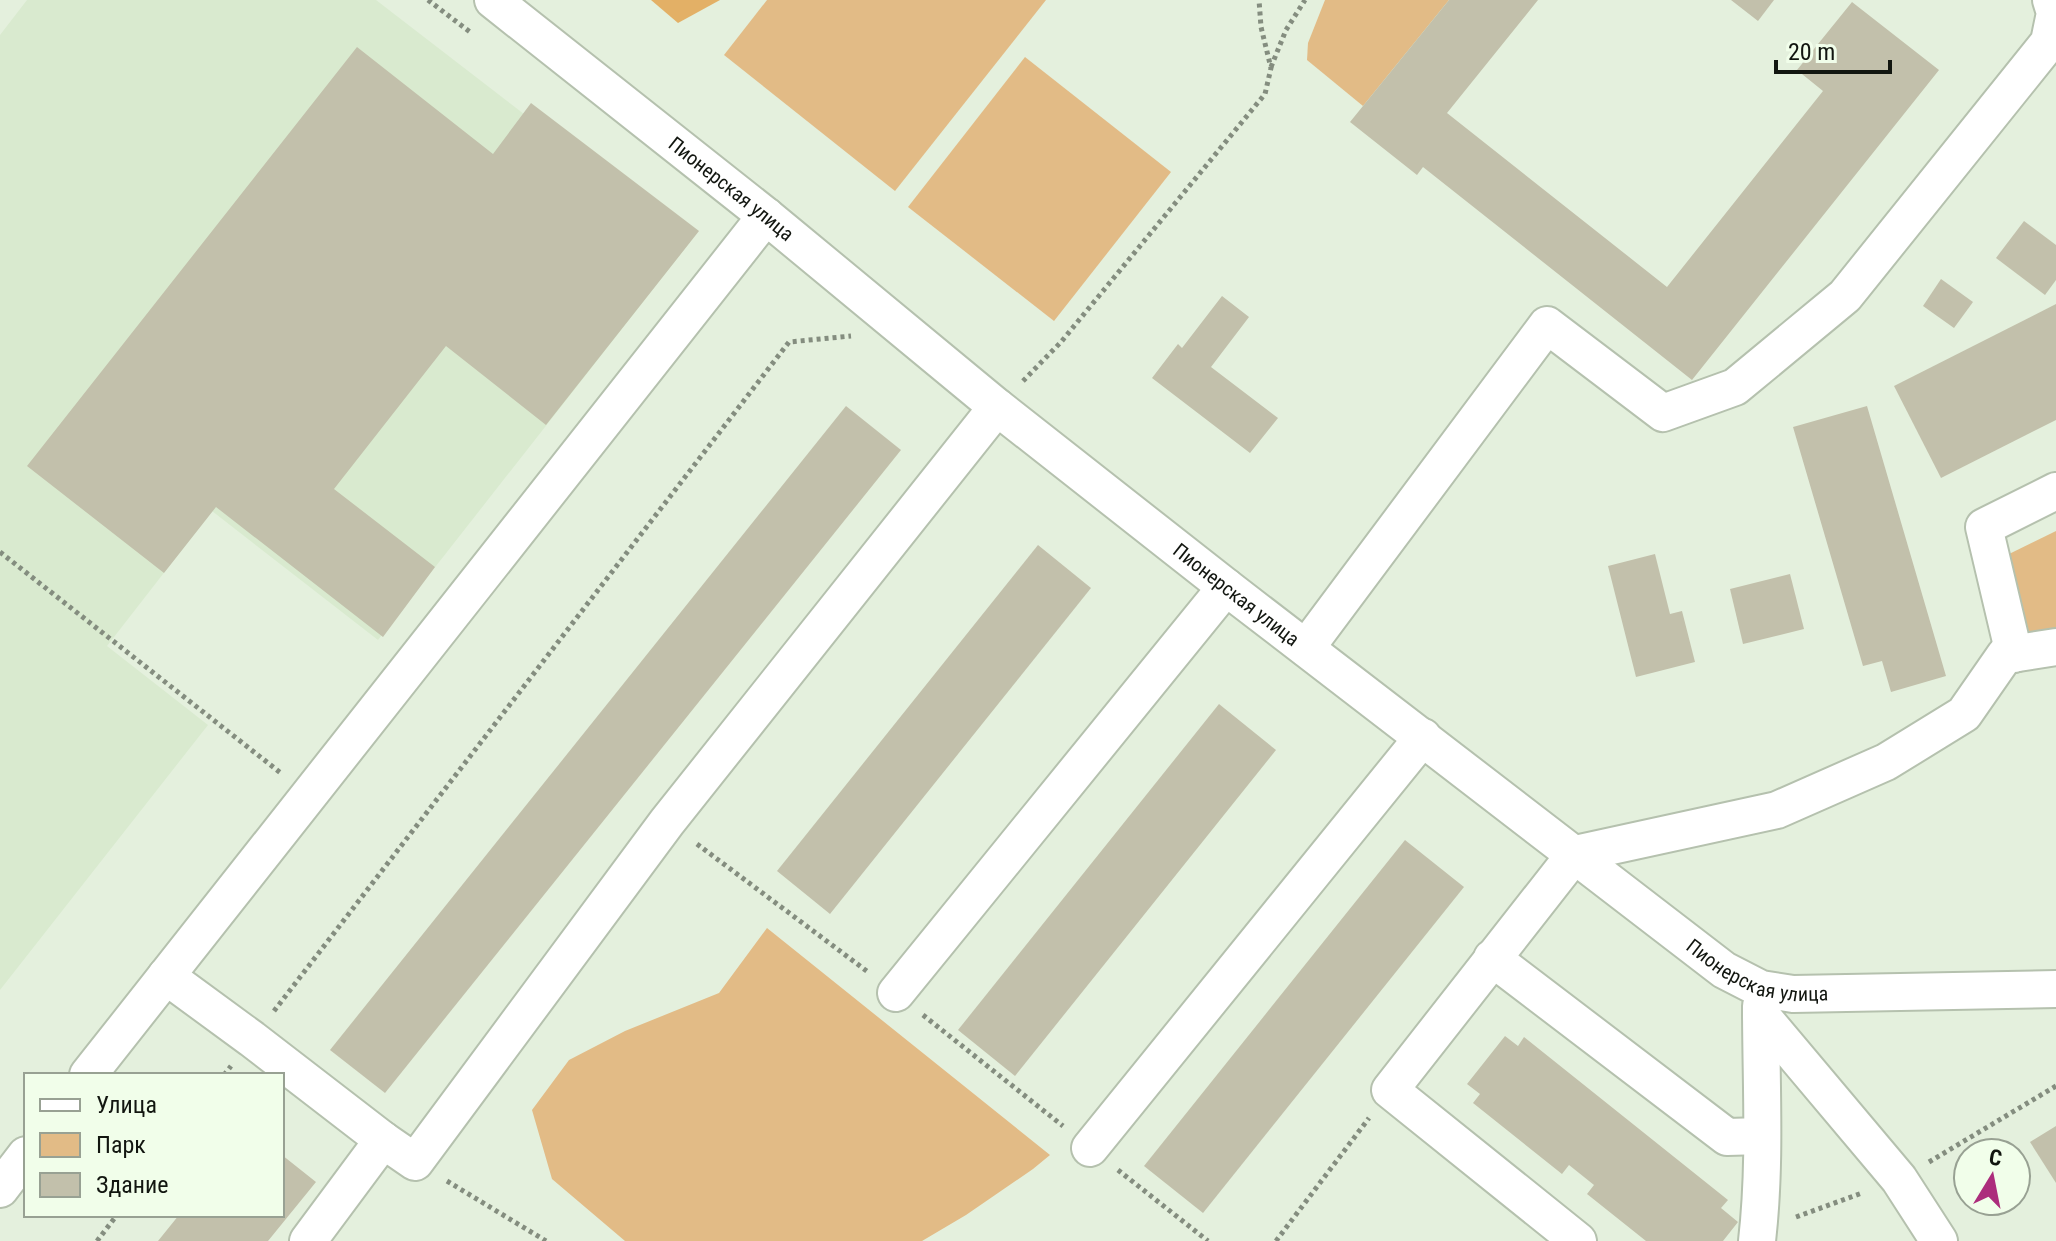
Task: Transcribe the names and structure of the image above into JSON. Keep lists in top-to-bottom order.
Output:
{
  "streets": {
    "street": ["Пионерская улица"]
  },
  "legend": ["Улица", "Парк", "Здание"],
  "scale_bar": "20 m",
  "north": "top"
}
